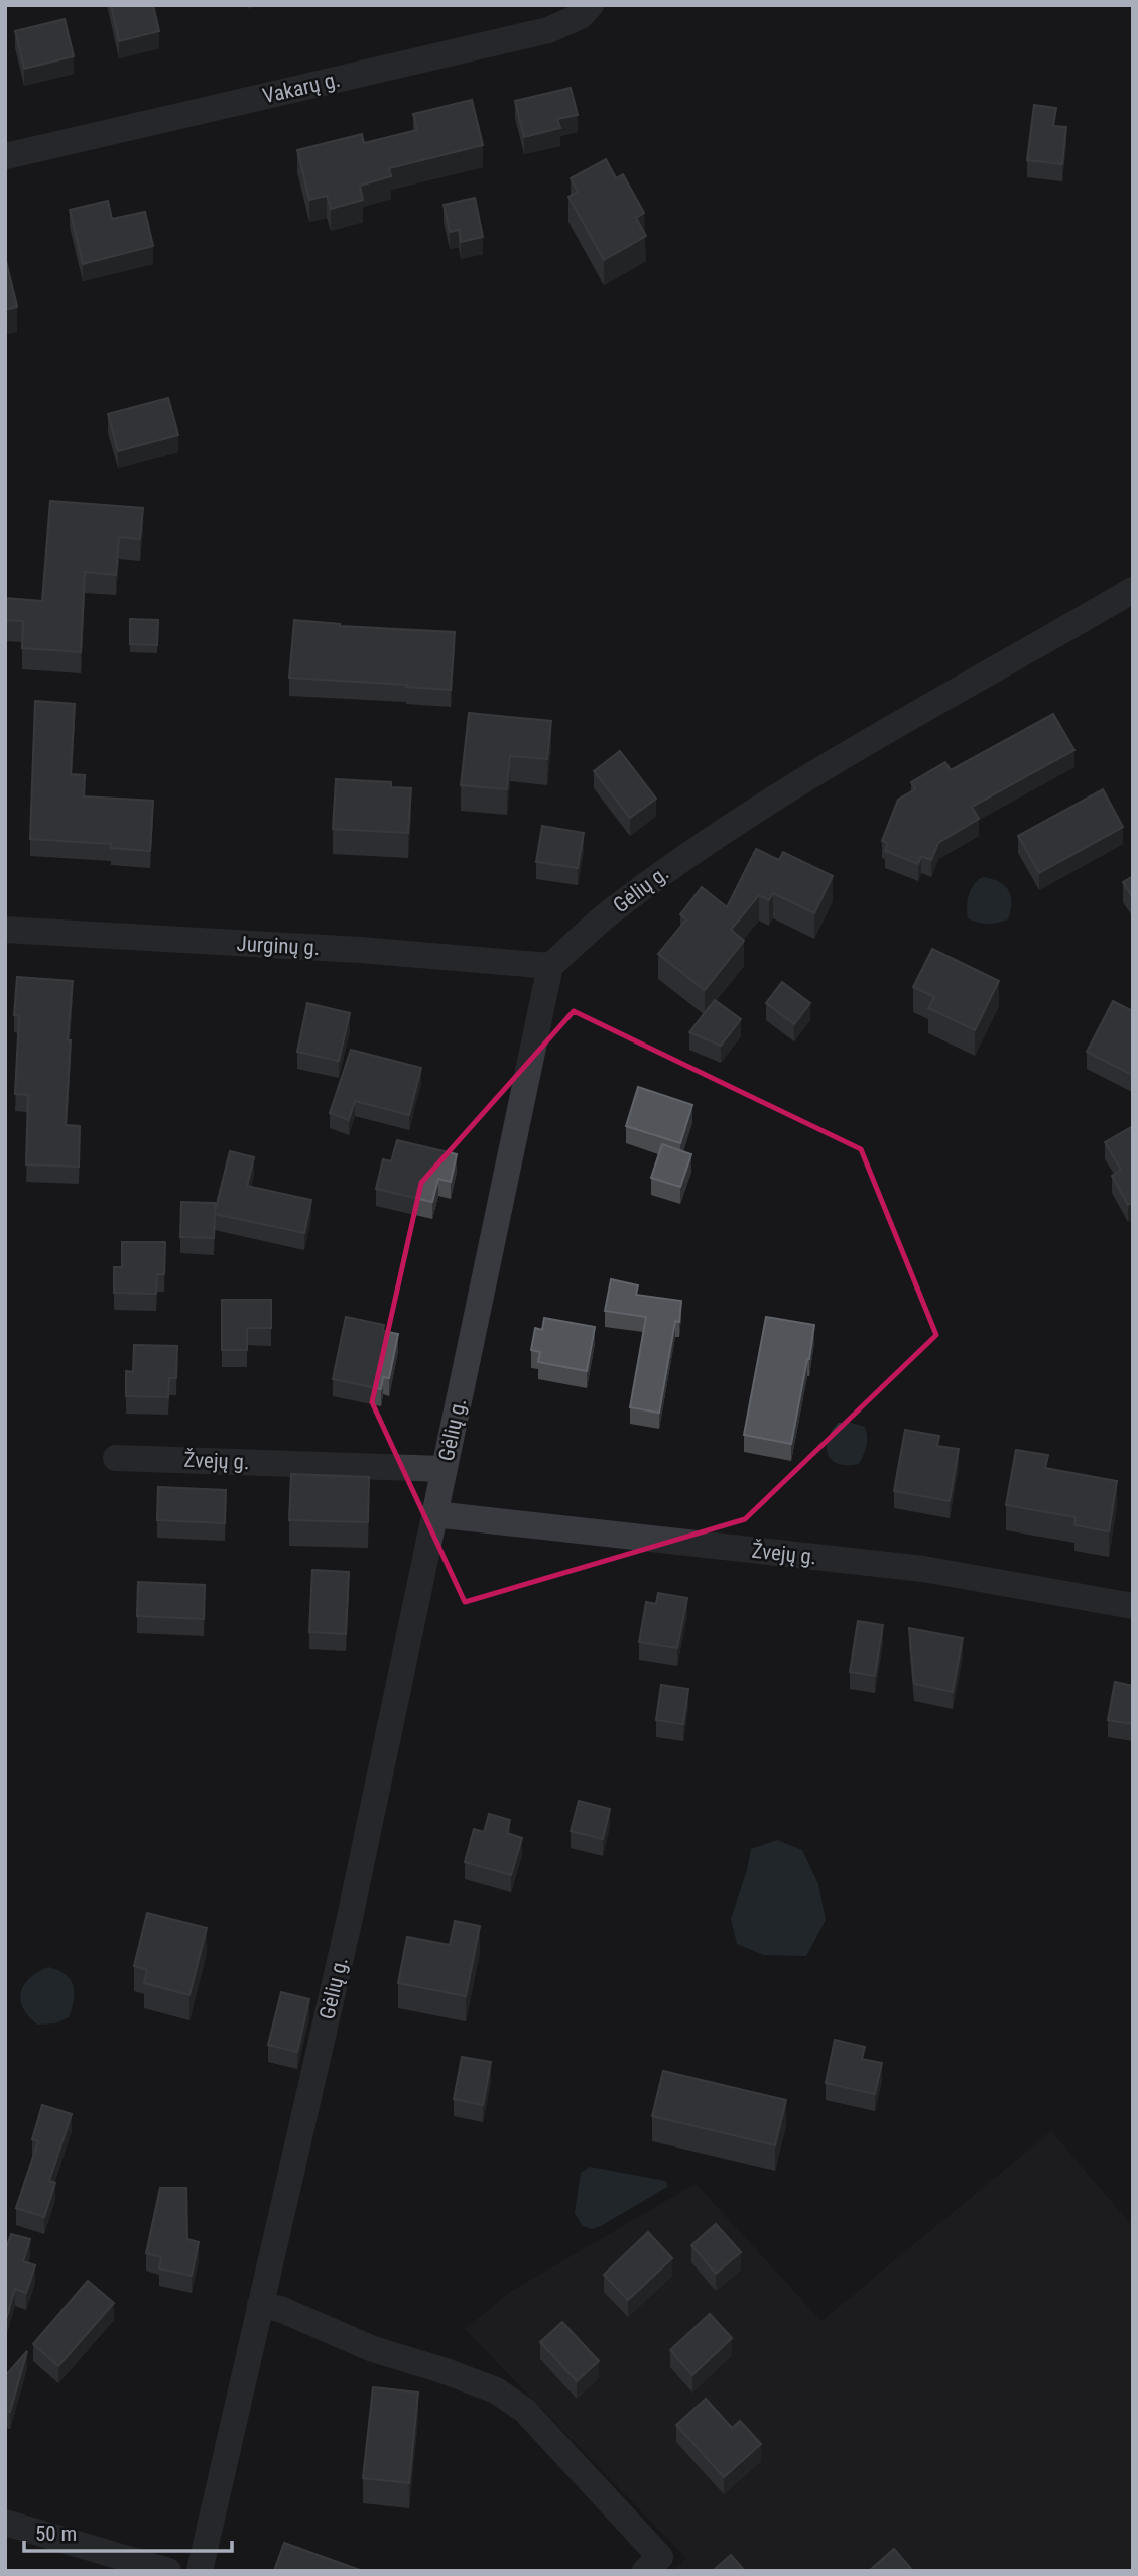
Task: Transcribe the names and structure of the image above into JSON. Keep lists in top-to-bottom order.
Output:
{
  "streets": {
    "street": [
      "Vakarų g.",
      "Gėlių g.",
      "Jurginų g.",
      "Žvejų g."
    ]
  },
  "crossings": [
    ["Gėlių g.", "Jurginų g."],
    ["Gėlių g.", "Žvejų g."]
  ],
  "scale_bar": "50 m"
}
